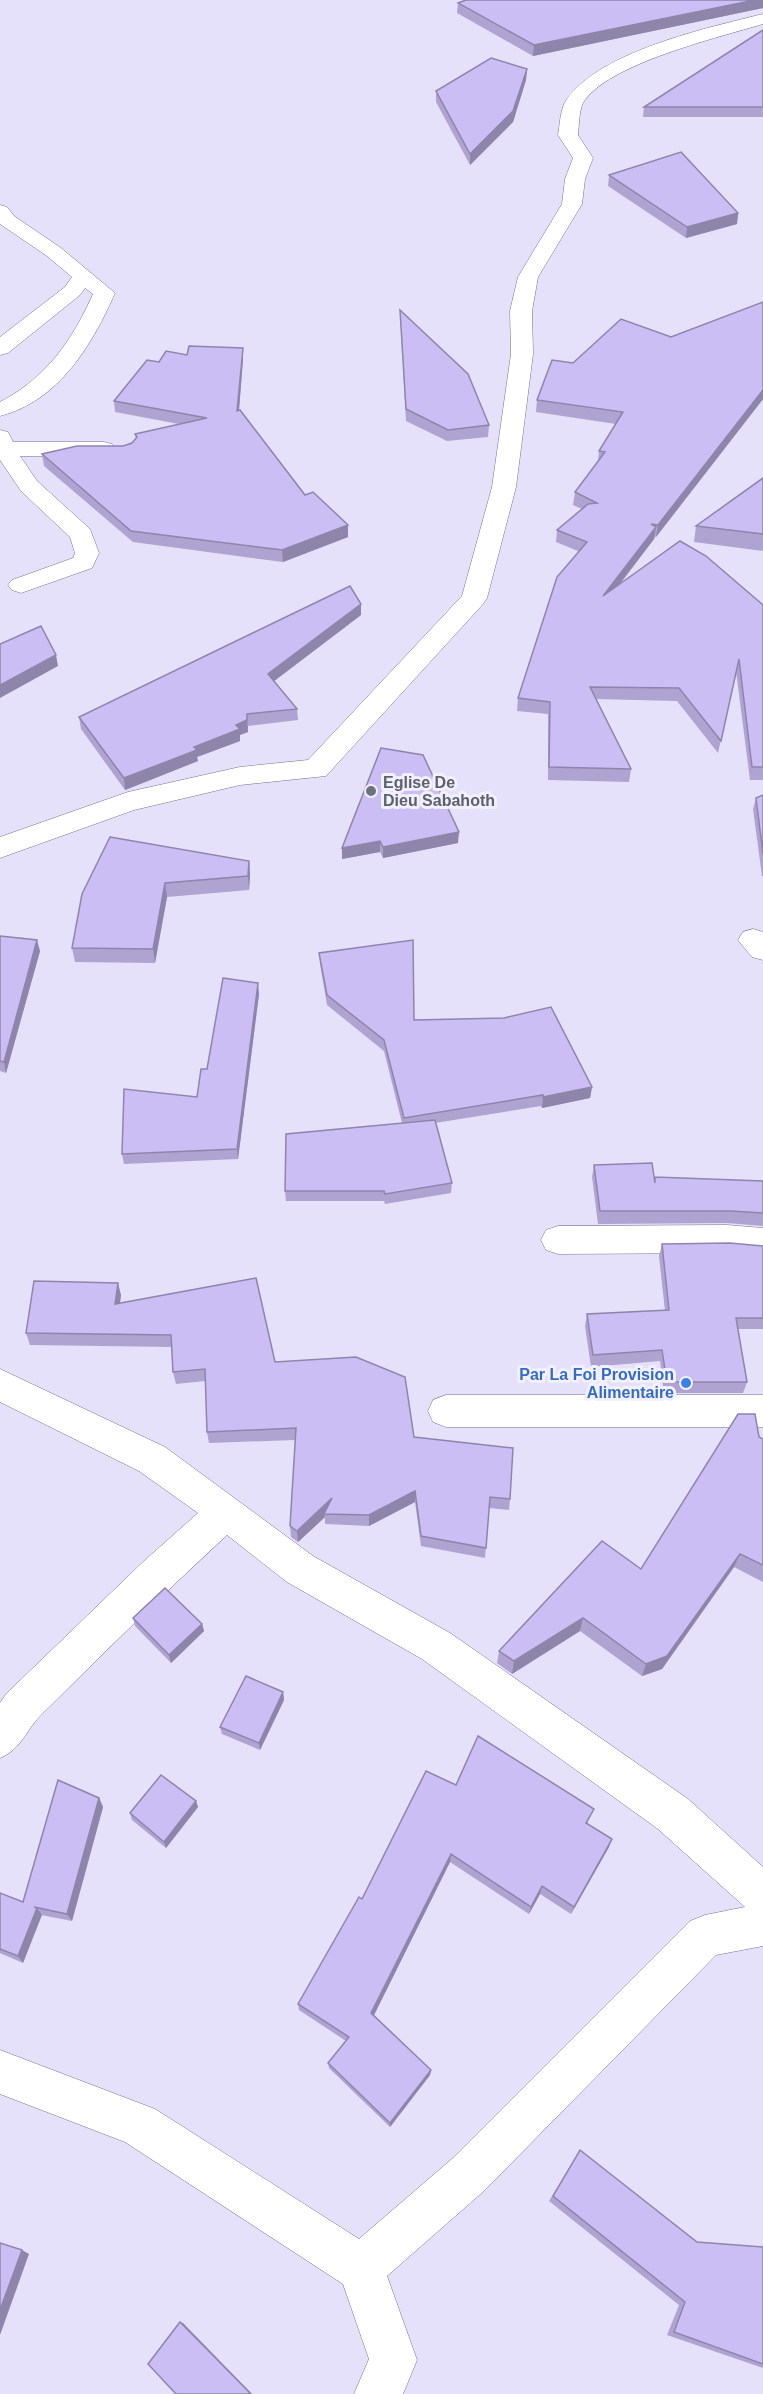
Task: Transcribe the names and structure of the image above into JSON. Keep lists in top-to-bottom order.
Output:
{
  "places": ["Eglise De Dieu Sabahoth", "Par La Foi Provision Alimentaire"]
}
